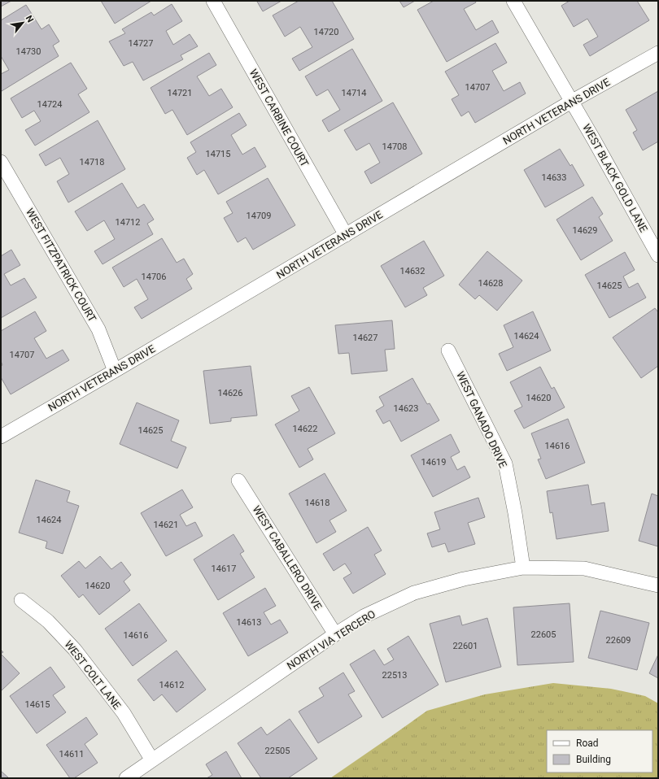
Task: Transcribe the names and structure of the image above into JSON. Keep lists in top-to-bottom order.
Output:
{
  "streets": {
    "street": [
      "NORTH VETERANS DRIVE",
      "WEST CARBINE COURT",
      "WEST BLACK GOLD LANE",
      "WEST FITZPATRICK COURT",
      "WEST GANADO DRIVE",
      "WEST CABALLERO DRIVE",
      "NORTH VIA TERCERO",
      "WEST COLT LANE"
    ]
  },
  "crossings": [
    ["NORTH VETERANS DRIVE", "WEST CARBINE COURT"],
    ["NORTH VETERANS DRIVE", "WEST BLACK GOLD LANE"],
    ["NORTH VETERANS DRIVE", "WEST FITZPATRICK COURT"],
    ["WEST GANADO DRIVE", "NORTH VIA TERCERO"],
    ["WEST CABALLERO DRIVE", "NORTH VIA TERCERO"],
    ["NORTH VIA TERCERO", "WEST COLT LANE"]
  ],
  "house_numbers": [
    "14720",
    "14727",
    "14730",
    "14707",
    "14721",
    "14714",
    "14724",
    "14708",
    "14715",
    "14718",
    "14633",
    "14709",
    "14712",
    "14629",
    "14632",
    "14706",
    "14628",
    "14625",
    "14624",
    "14627",
    "14707",
    "14626",
    "14620",
    "14623",
    "14622",
    "14625",
    "14616",
    "14619",
    "14618",
    "14624",
    "14621",
    "14617",
    "14620",
    "14613",
    "22605",
    "14616",
    "22609",
    "22601",
    "22513",
    "14612",
    "14615",
    "22505",
    "14611"
  ],
  "legend": ["Road", "Building"],
  "north": "top right"
}
